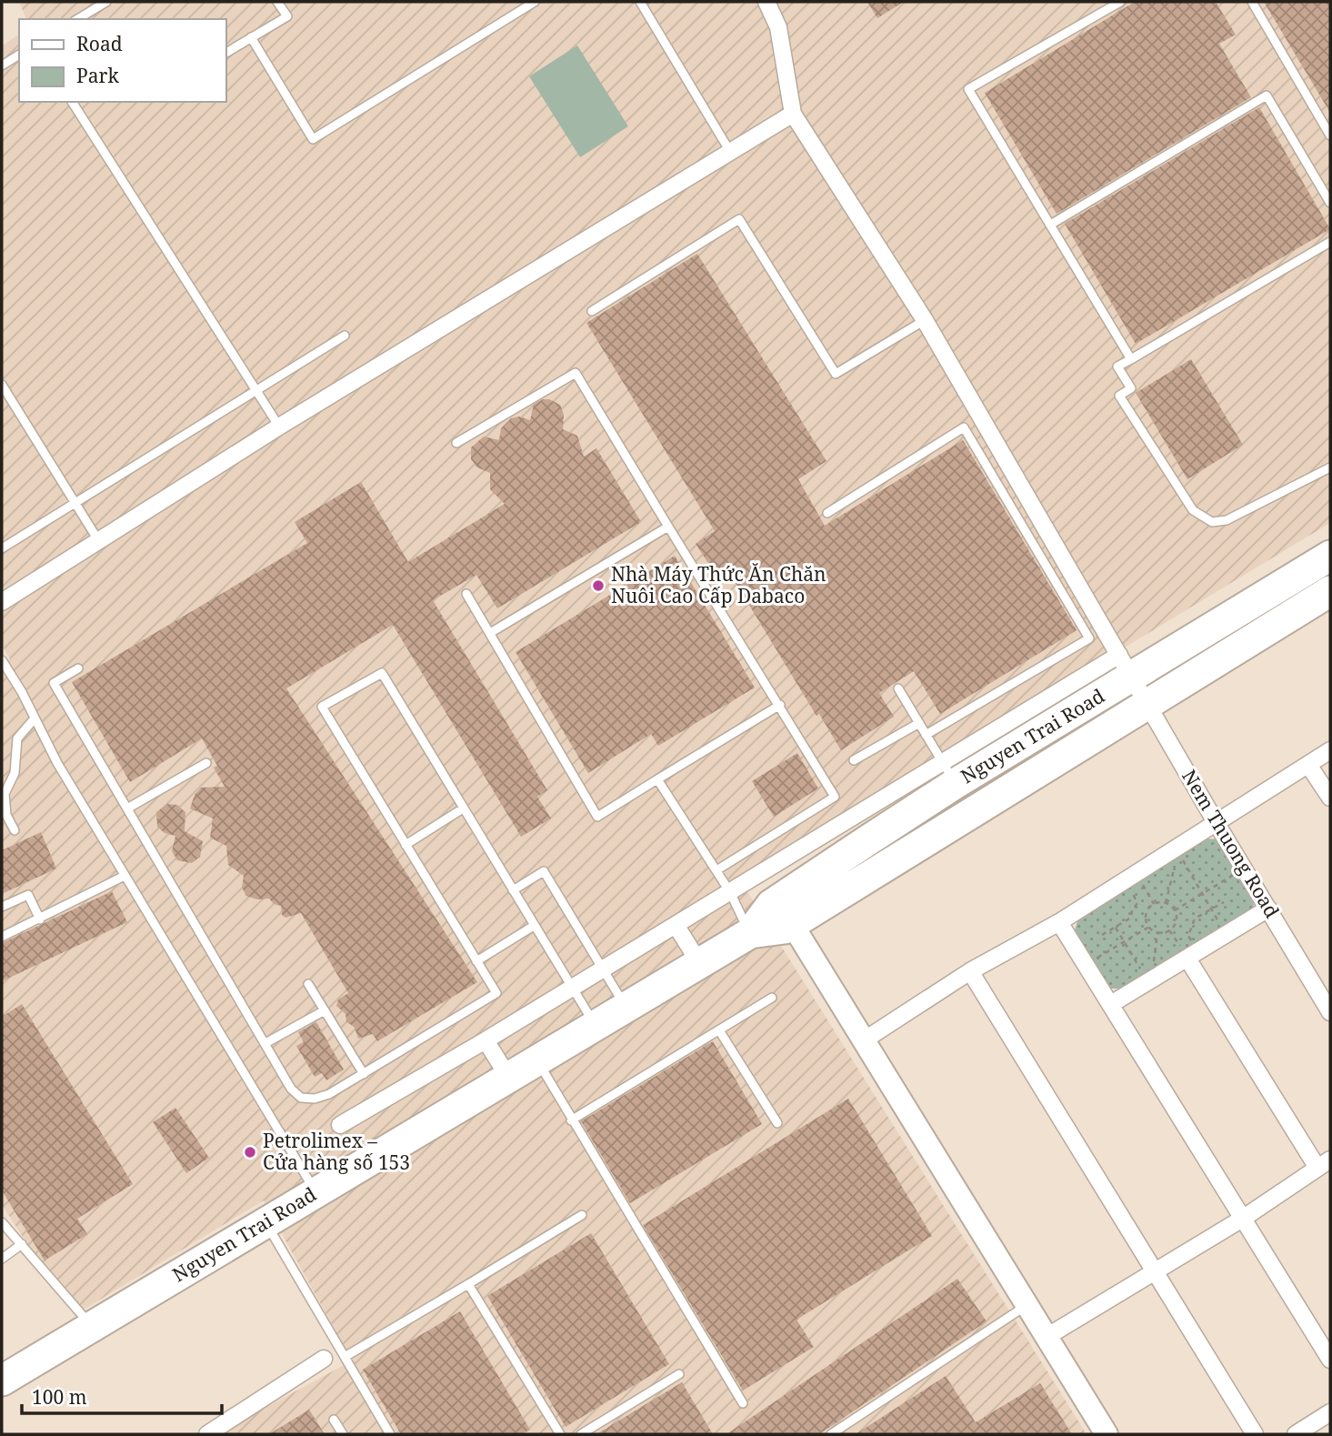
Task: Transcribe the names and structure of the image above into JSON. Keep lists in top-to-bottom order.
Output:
{
  "streets": {
    "highway": ["Nguyen Trai Road"],
    "street": ["Nem Thuong Road"]
  },
  "crossings": [
    ["Nguyen Trai Road", "Nem Thuong Road"]
  ],
  "places": ["Nhà Máy Thức Ăn Chăn Nuôi Cao Cấp Dabaco", "Petrolimex – Cửa hàng số 153"],
  "legend": ["Road", "Park"],
  "scale_bar": "100 m"
}
